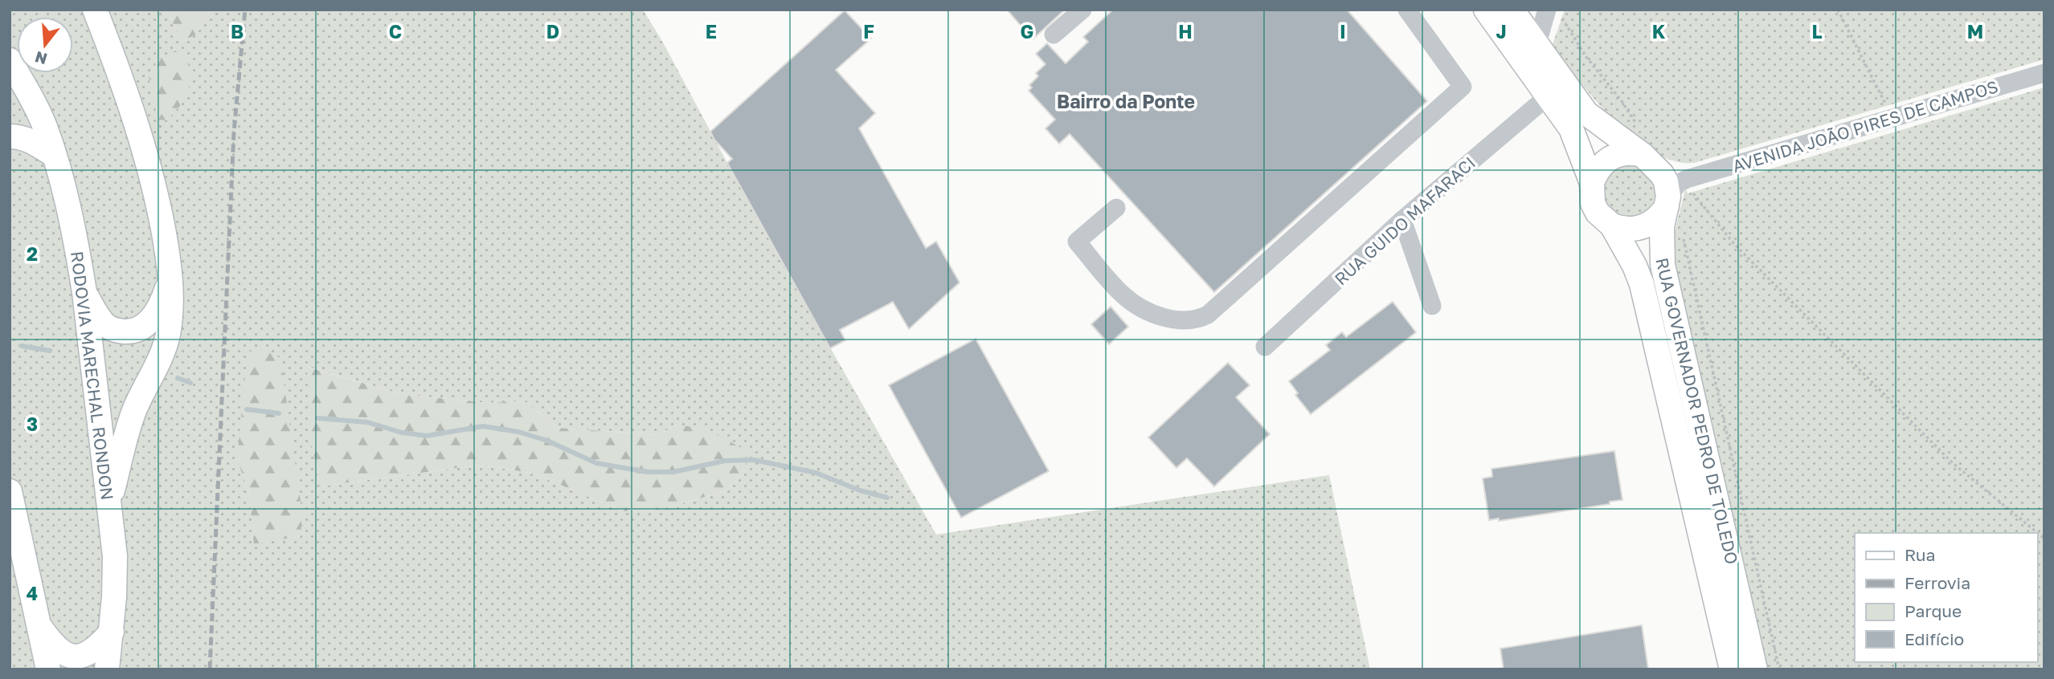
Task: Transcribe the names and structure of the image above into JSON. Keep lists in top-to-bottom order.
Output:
{
  "streets": {
    "main road": ["RODOVIA MARECHAL RONDON", "RUA GOVERNADOR PEDRO DE TOLEDO"],
    "street": ["AVENIDA JOÃO PIRES DE CAMPOS", "RUA GUIDO MAFARACI"]
  },
  "crossings": [
    ["AVENIDA JOÃO PIRES DE CAMPOS", "RUA GOVERNADOR PEDRO DE TOLEDO"],
    ["RUA GUIDO MAFARACI", "RUA GOVERNADOR PEDRO DE TOLEDO"]
  ],
  "districts": ["Bairro da Ponte"],
  "legend": [
    "Rua",
    "Ferrovia",
    "Parque",
    "Edifício"
  ],
  "north": "bottom",
  "grid": {
    "columns": [
      "B",
      "C",
      "D",
      "E",
      "F",
      "G",
      "H",
      "I",
      "J",
      "K",
      "L",
      "M"
    ],
    "rows": ["2", "3", "4"]
  }
}
